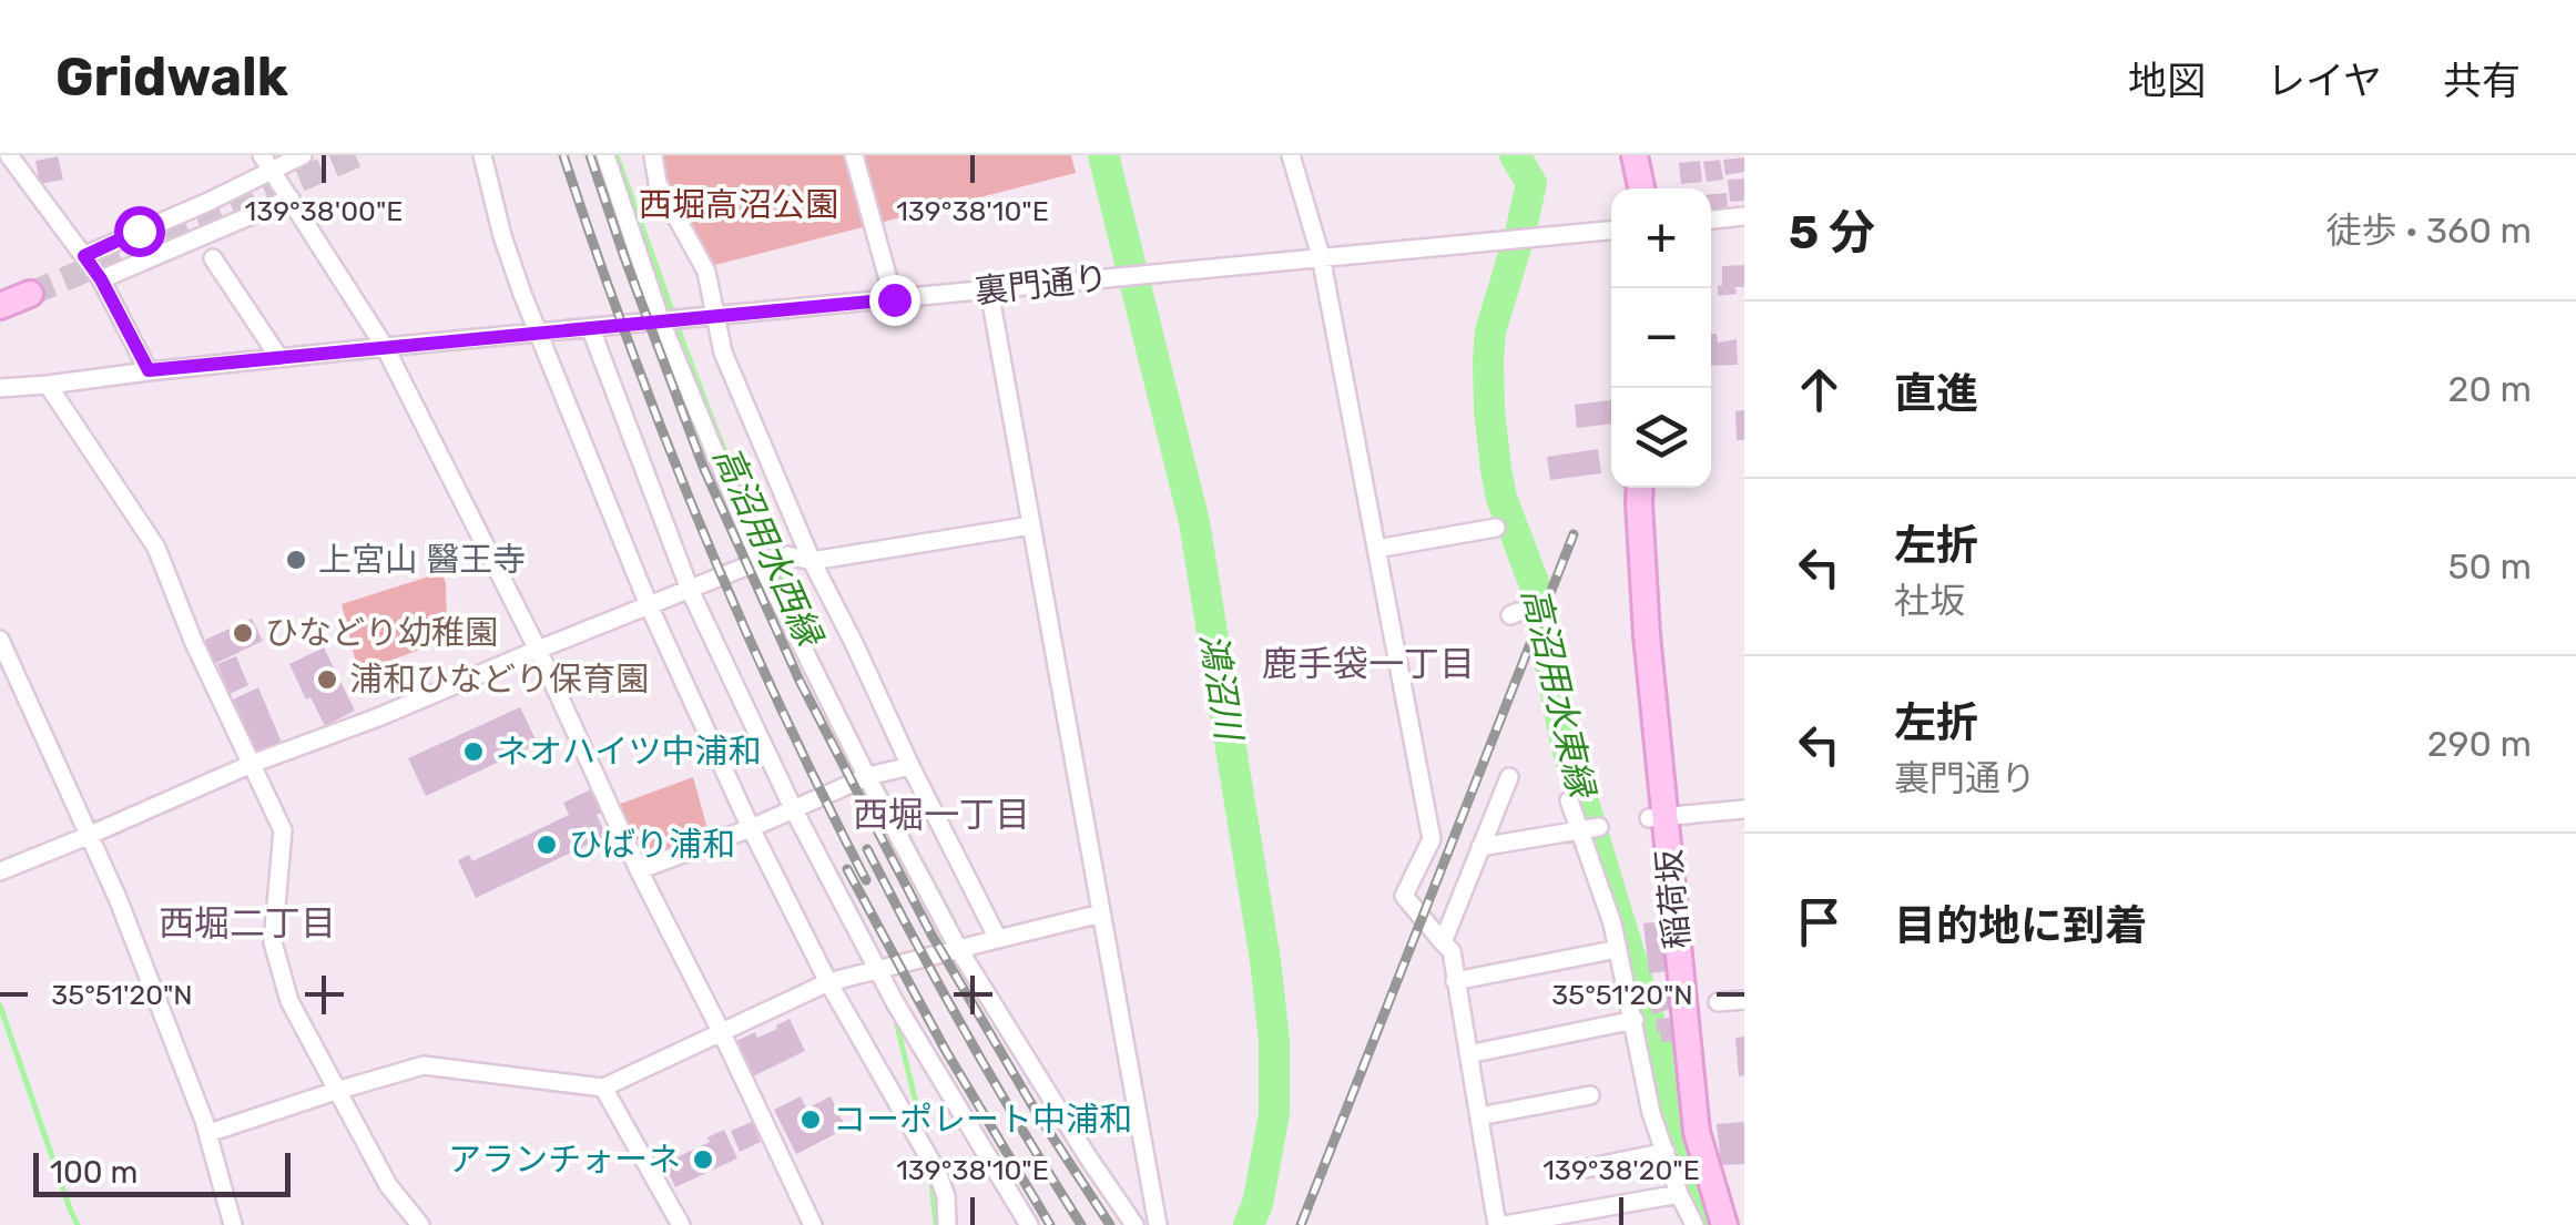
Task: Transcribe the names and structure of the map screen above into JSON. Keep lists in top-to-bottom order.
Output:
{
  "streets": {
    "street": ["裏門通り", "稲荷坂"]
  },
  "districts": ["鹿手袋一丁目", "西堀一丁目", "西堀二丁目"],
  "water": ["高沼用水西縁", "鴻沼川", "高沼用水東縁"],
  "parks": ["西堀高沼公園"],
  "places": [
    "上宮山 醫王寺",
    "ひなどり幼稚園",
    "浦和ひなどり保育園",
    "ネオハイツ中浦和",
    "ひばり浦和",
    "コーポレート中浦和",
    "アランチォーネ"
  ],
  "scale_bar": "100 m",
  "page": {
    "header": "Gridwalk",
    "nav": ["地図", "レイヤ", "共有"],
    "heading": ["5 分", "徒歩 · 360 m"],
    "map_buttons": ["+", "−"],
    "list": [
      ["直進", "20 m"],
      ["左折", "社坂", "50 m"],
      ["左折", "裏門通り", "290 m"],
      "目的地に到着"
    ],
    "scale": "100 m"
  },
  "coordinates": [
    "139°38'00\"E",
    "139°38'10\"E",
    "35°51'20\"N",
    "139°38'20\"E"
  ]
}
